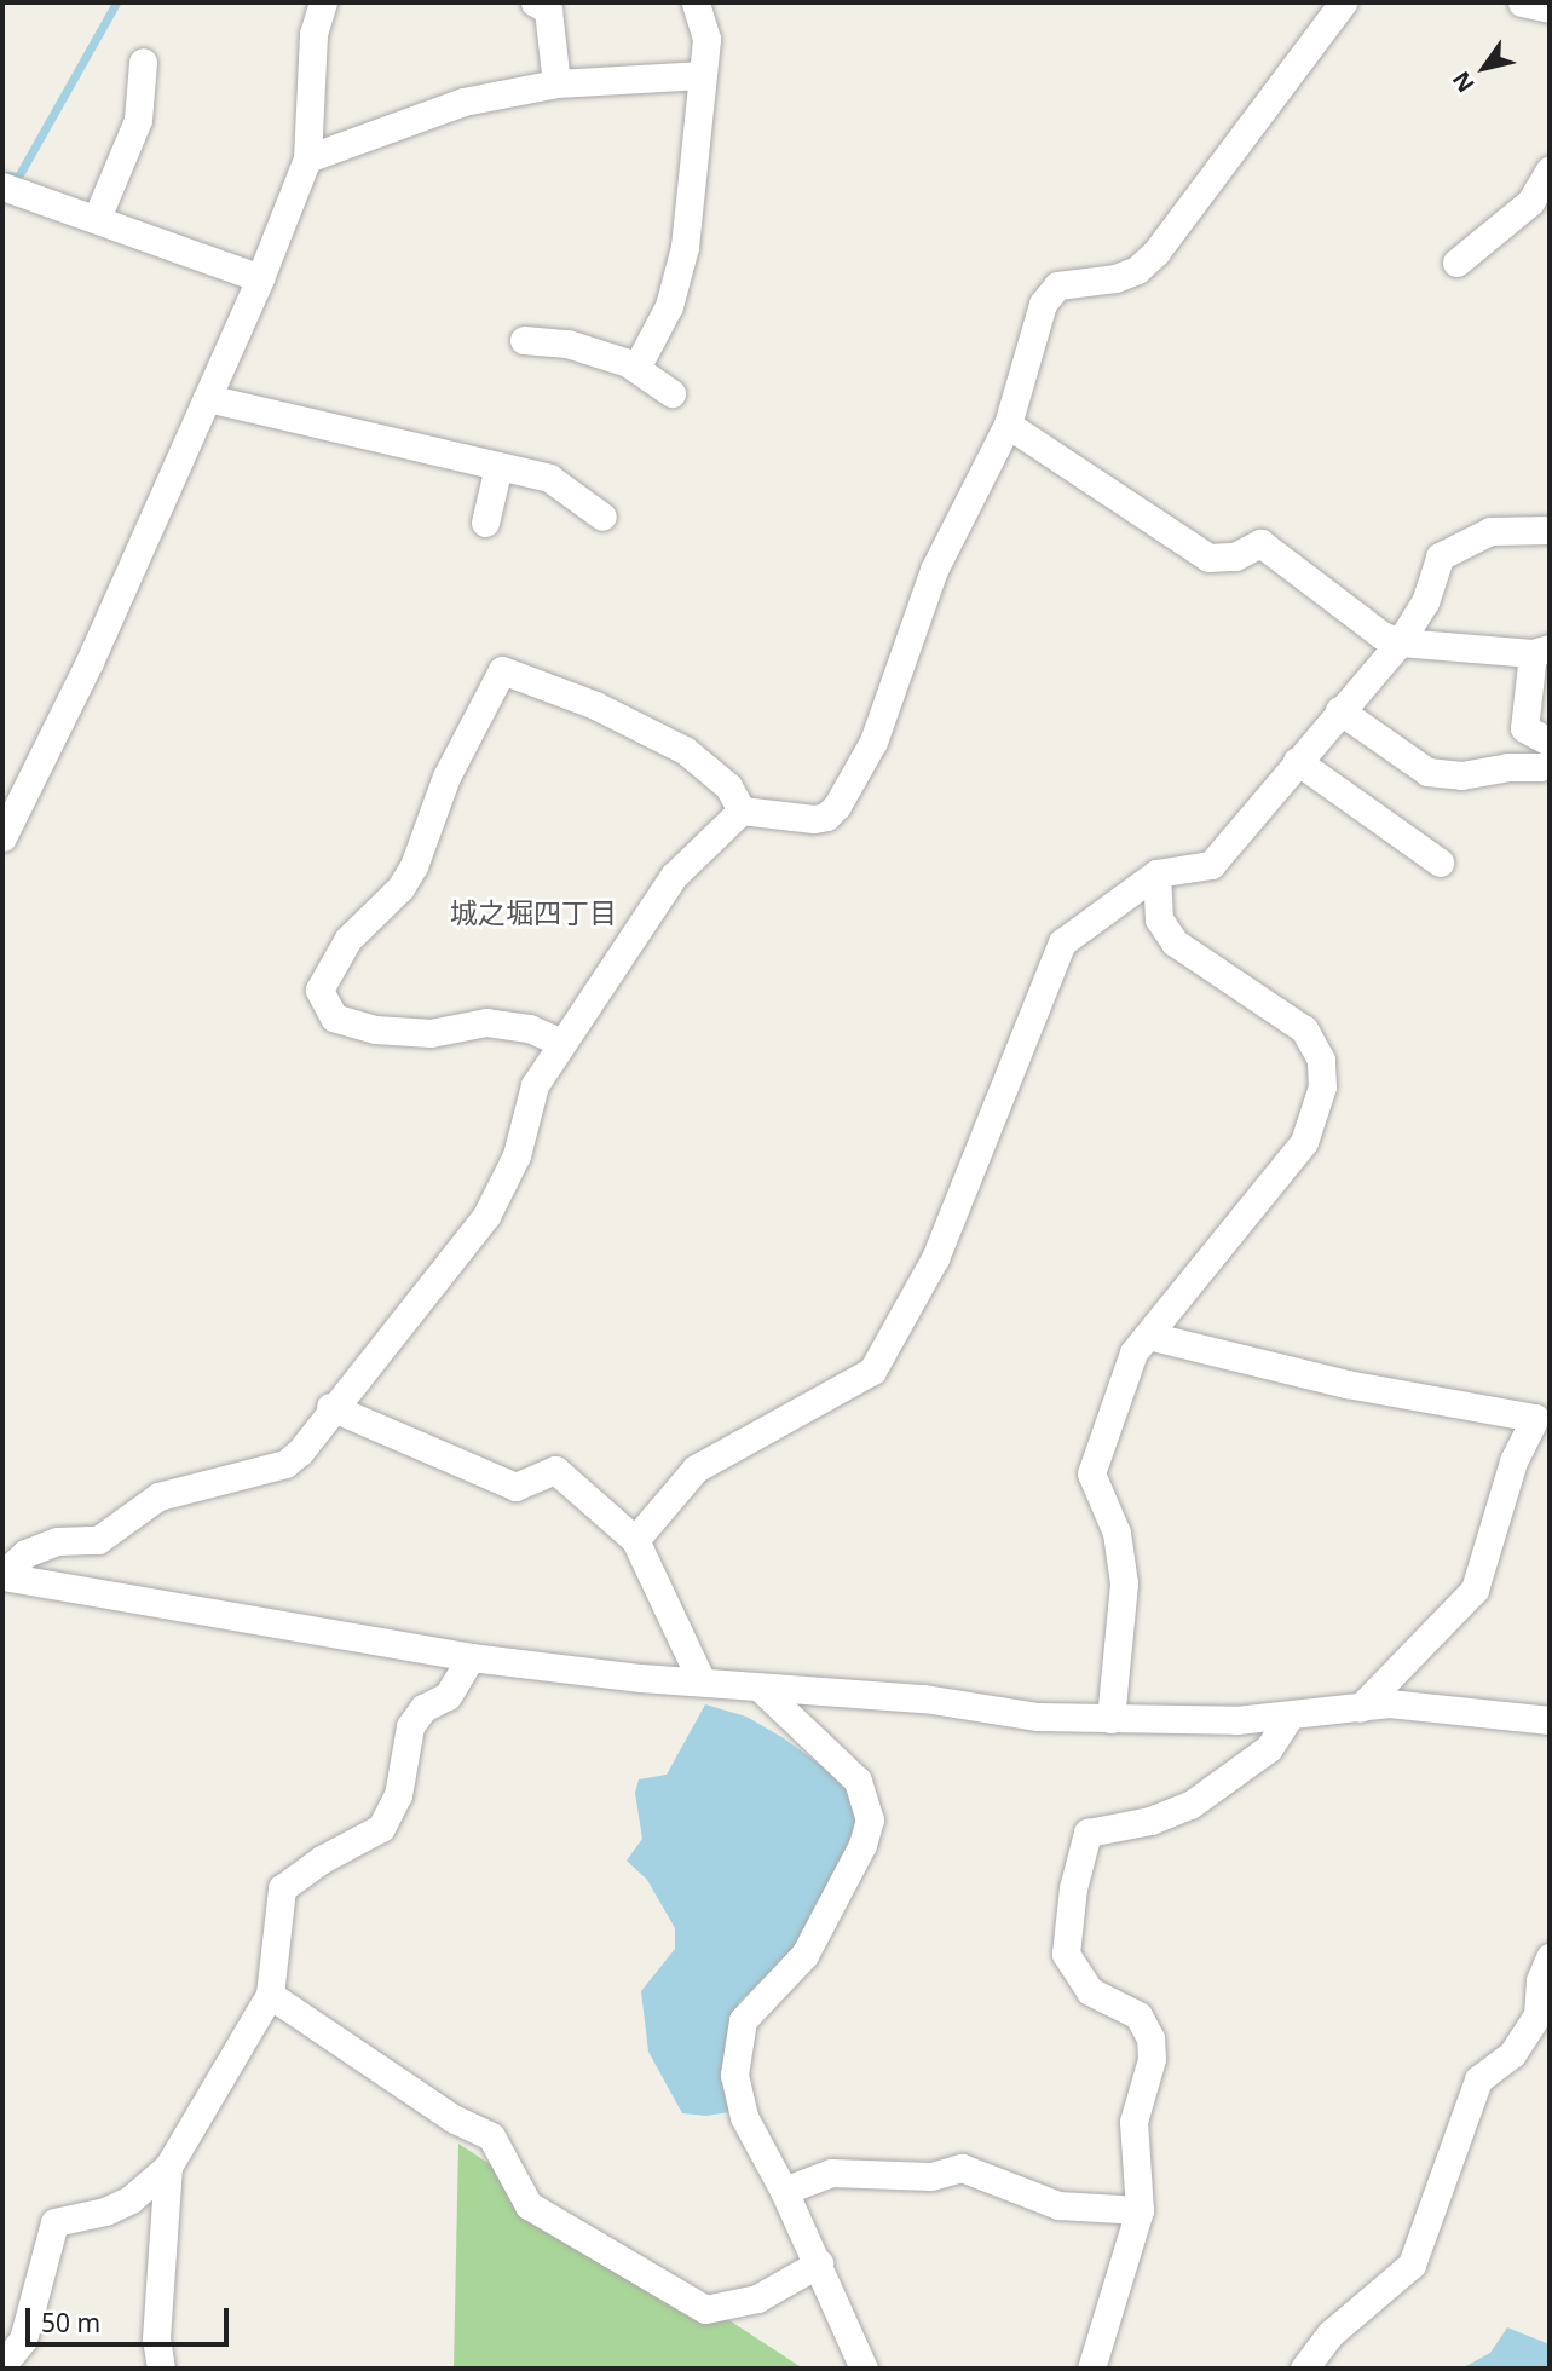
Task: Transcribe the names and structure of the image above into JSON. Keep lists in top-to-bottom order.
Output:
{
  "districts": ["城之堀四丁目"],
  "scale_bar": "50 m",
  "north": "bottom left"
}
